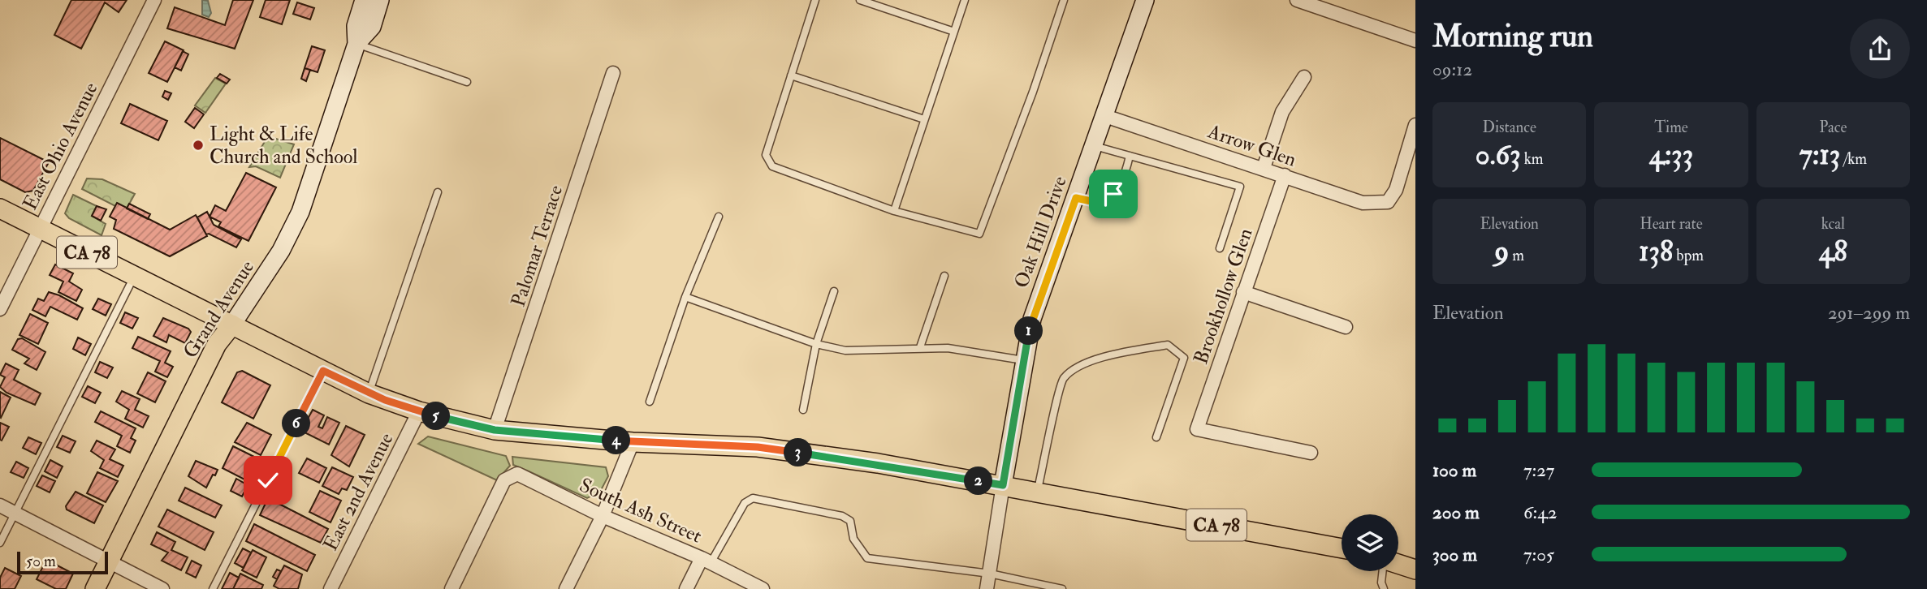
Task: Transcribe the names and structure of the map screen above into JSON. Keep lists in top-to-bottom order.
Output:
{
  "streets": {
    "main road": ["CA 78", "Grand Avenue"],
    "street": [
      "Arrow Glen",
      "East Ohio Avenue",
      "Oak Hill Drive",
      "Palomar Terrace",
      "Brookhollow Glen",
      "East 2nd Avenue",
      "South Ash Street"
    ]
  },
  "crossings": [
    ["Arrow Glen", "Oak Hill Drive"],
    ["Arrow Glen", "Brookhollow Glen"],
    ["East Ohio Avenue", "CA 78"],
    ["Oak Hill Drive", "CA 78"],
    ["Palomar Terrace", "CA 78"],
    ["CA 78", "Grand Avenue"],
    ["CA 78", "East 2nd Avenue"]
  ],
  "places": ["Light & Life Church and School"],
  "scale_bar": "50 m",
  "page": {
    "heading": ["Morning run", "09:12"],
    "stats": [
      ["Distance", "0.63 km"],
      ["Time", "4:33"],
      ["Pace", "7:13 /km"],
      ["Elevation", "9 m"],
      ["Heart rate", "138 bpm"],
      ["kcal", "48"]
    ],
    "chart": ["Elevation", "291–299 m"],
    "pins": [
      "1",
      "5",
      "6",
      "4",
      "3",
      "2"
    ],
    "list": [
      {
        "name": "100 m",
        "note": "7:27"
      },
      {
        "name": "200 m",
        "note": "6:42"
      },
      {
        "name": "300 m",
        "note": "7:05"
      }
    ],
    "scale": "50 m"
  }
}
